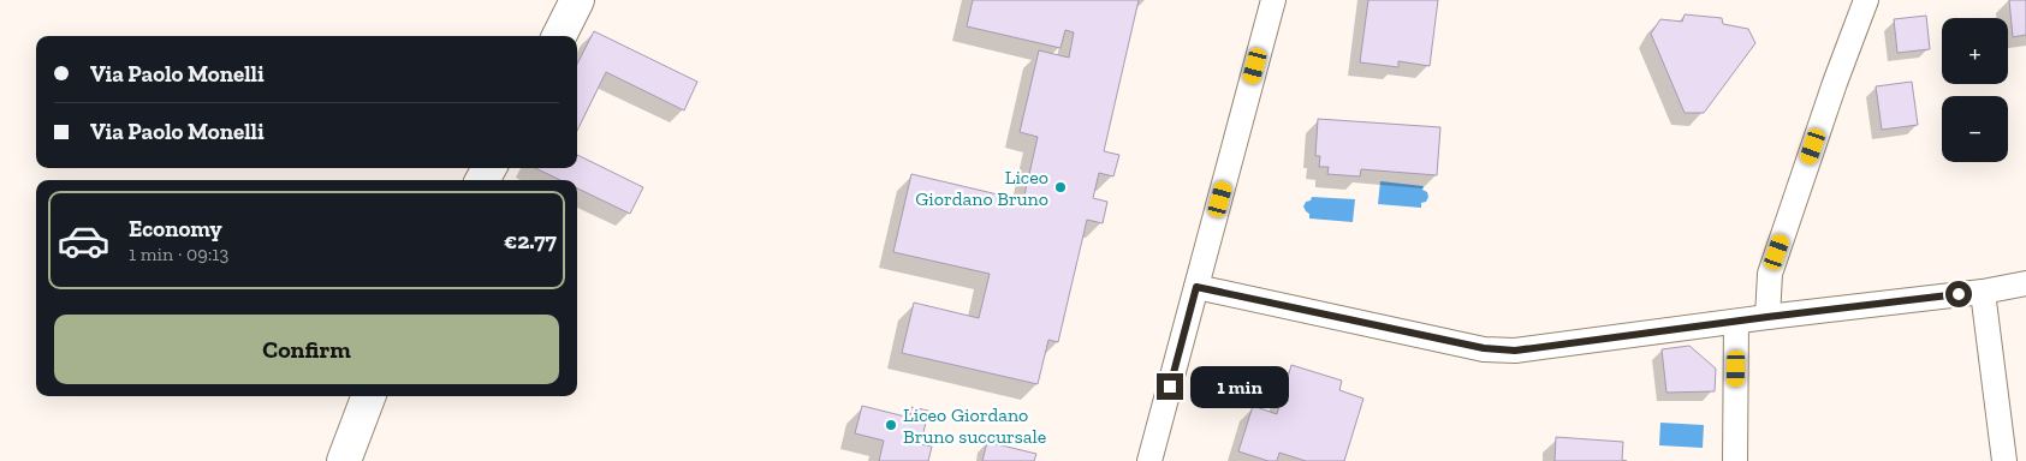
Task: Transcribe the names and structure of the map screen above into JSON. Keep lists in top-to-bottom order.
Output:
{
  "places": ["Liceo Giordano Bruno", "Liceo Giordano Bruno succursale"],
  "page": {
    "map_buttons": ["+", "−"],
    "banner": ["Via Paolo Monelli", "Via Paolo Monelli"],
    "list": [
      {
        "name": "Economy",
        "note": "1 min · 09:13",
        "value": "€2.77"
      }
    ],
    "buttons": "Confirm",
    "bubble": "1 min"
  }
}
